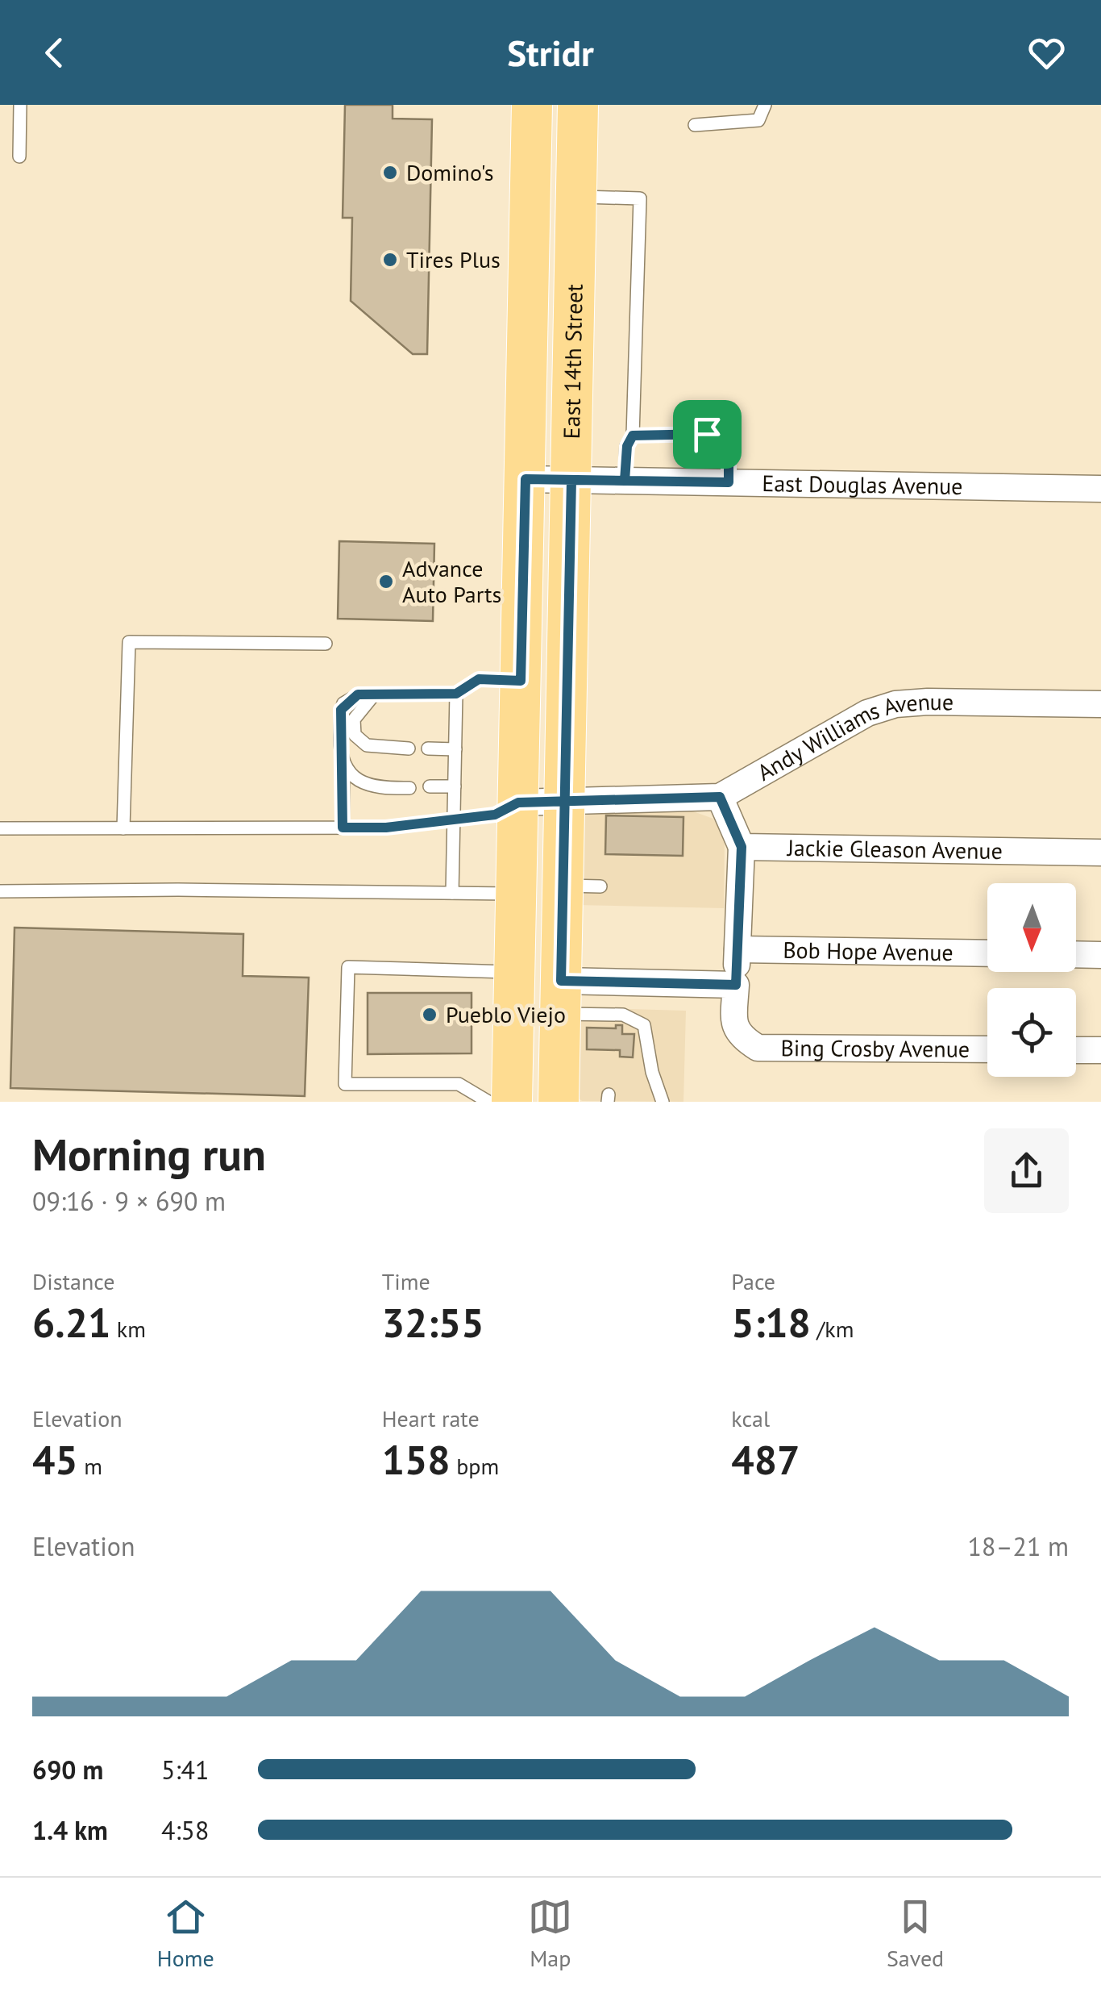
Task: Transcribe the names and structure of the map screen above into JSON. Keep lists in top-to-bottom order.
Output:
{
  "streets": {
    "main road": ["East 14th Street"],
    "street": [
      "East Douglas Avenue",
      "Andy Williams Avenue",
      "Jackie Gleason Avenue",
      "Bob Hope Avenue",
      "Bing Crosby Avenue"
    ]
  },
  "crossings": [
    ["East 14th Street", "East Douglas Avenue"],
    ["East 14th Street", "Andy Williams Avenue"],
    ["Jackie Gleason Avenue", "Bing Crosby Avenue"],
    ["Bob Hope Avenue", "Bing Crosby Avenue"]
  ],
  "places": [
    "Domino's",
    "Tires Plus",
    "Advance Auto Parts",
    "Pueblo Viejo"
  ],
  "north": "bottom",
  "page": {
    "header": "Stridr",
    "heading": ["Morning run", "09:16 · 9 × 690 m"],
    "stats": [
      ["Distance", "6.21 km"],
      ["Time", "32:55"],
      ["Pace", "5:18 /km"],
      ["Elevation", "45 m"],
      ["Heart rate", "158 bpm"],
      ["kcal", "487"]
    ],
    "chart": ["Elevation", "18–21 m"],
    "list": [
      {
        "name": "690 m",
        "note": "5:41"
      },
      {
        "name": "1.4 km",
        "note": "4:58"
      }
    ],
    "tabs": ["Home", "Map", "Saved"]
  }
}
